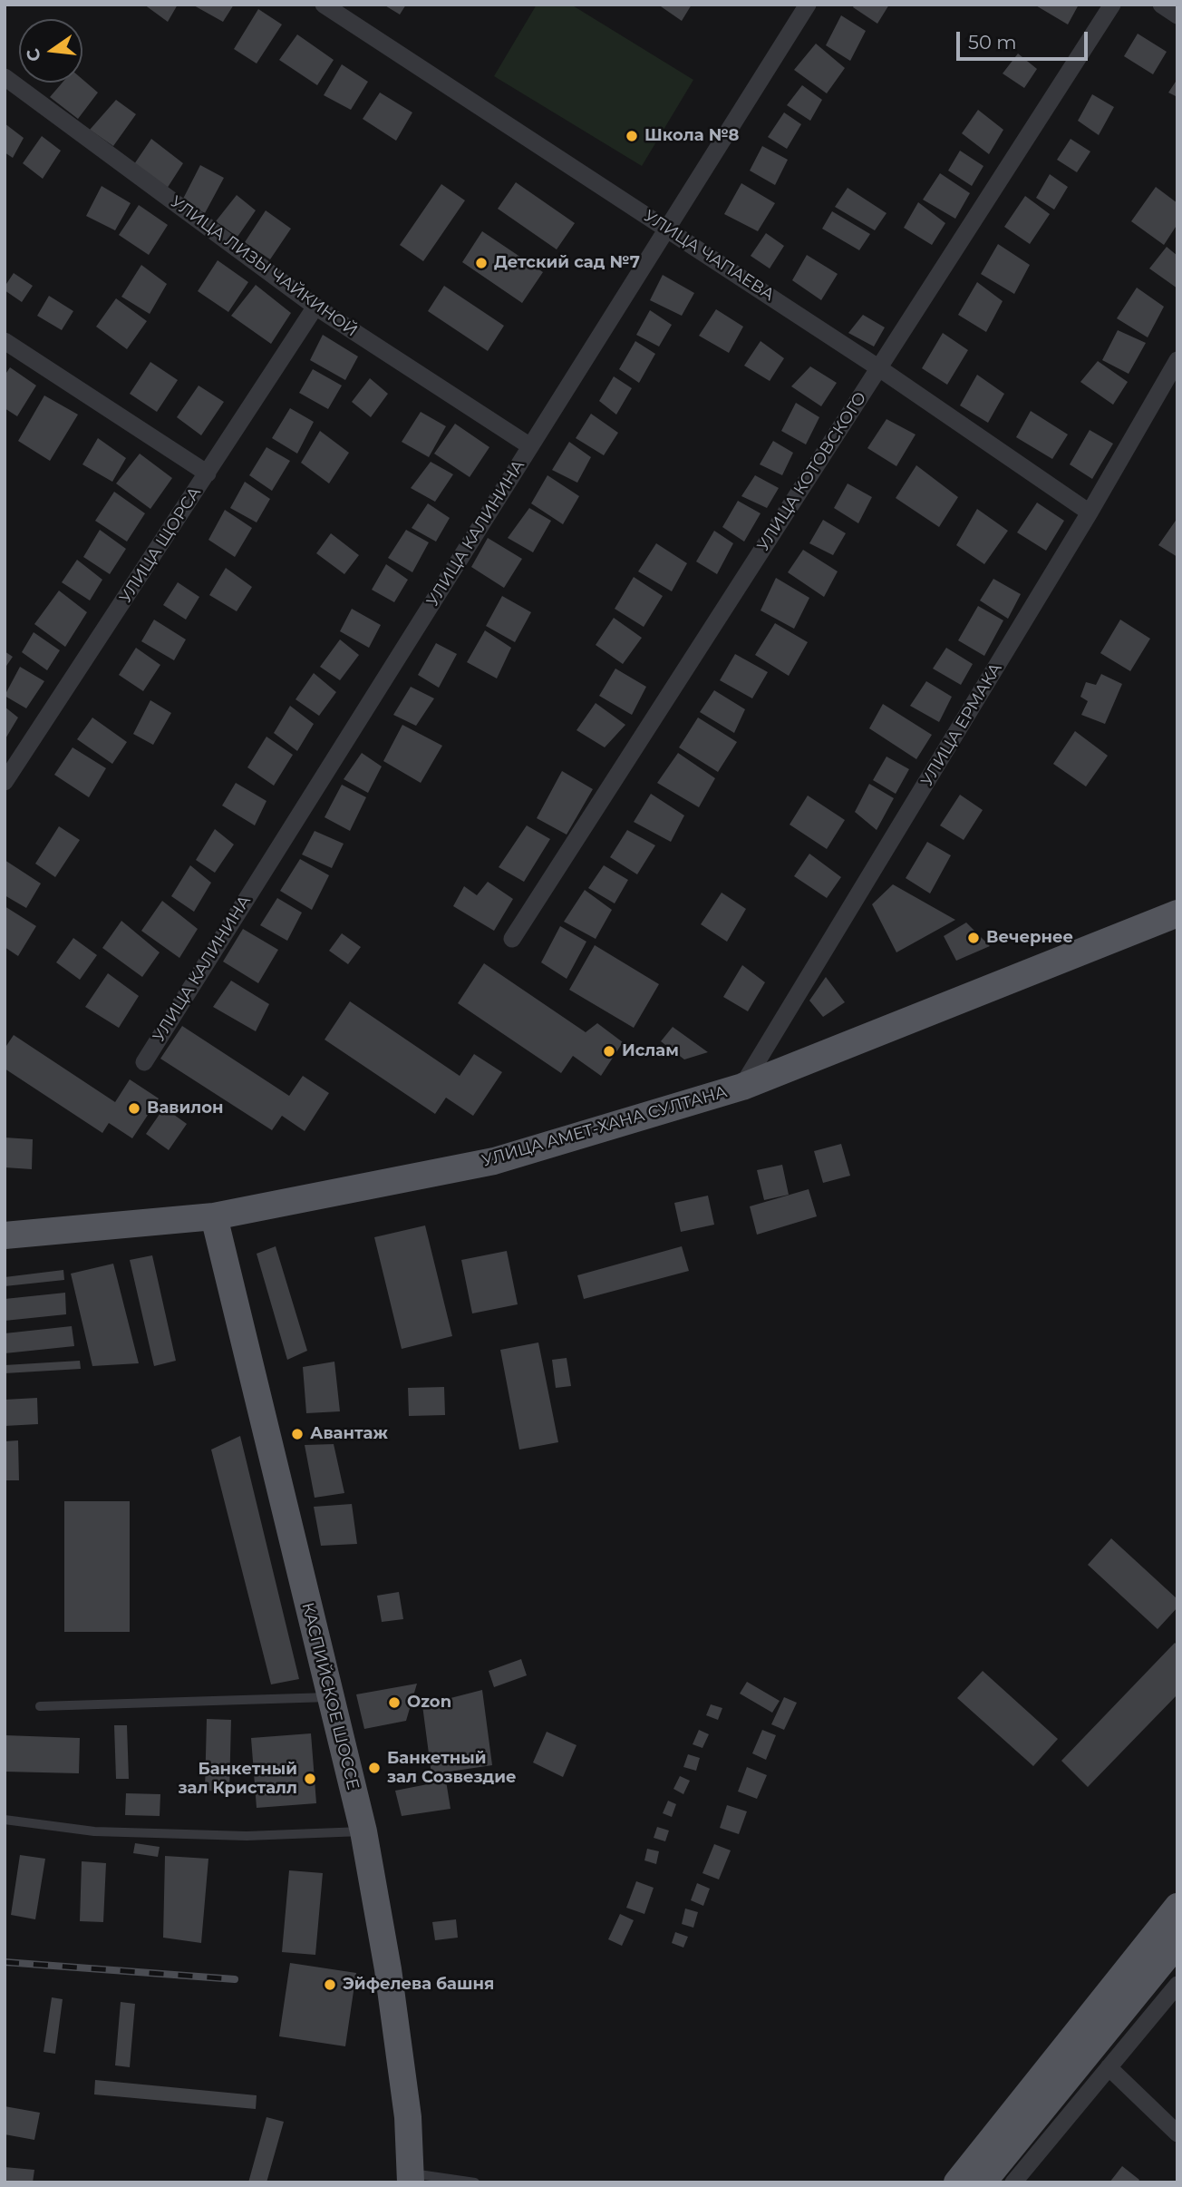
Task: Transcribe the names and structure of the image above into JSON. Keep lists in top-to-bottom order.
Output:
{
  "streets": {
    "main road": ["УЛИЦА АМЕТ-ХАНА СУЛТАНА", "КАСПИЙСКОЕ ШОССЕ"],
    "street": [
      "УЛИЦА ЧАПАЕВА",
      "УЛИЦА ЛИЗЫ ЧАЙКИНОЙ",
      "УЛИЦА КОТОВСКОГО",
      "УЛИЦА КАЛИНИНА",
      "УЛИЦА ЩОРСА",
      "УЛИЦА ЕРМАКА"
    ]
  },
  "crossings": [
    ["УЛИЦА ЧАПАЕВА", "УЛИЦА КОТОВСКОГО"],
    ["УЛИЦА ЧАПАЕВА", "УЛИЦА КАЛИНИНА"],
    ["УЛИЦА ЧАПАЕВА", "УЛИЦА ЕРМАКА"],
    ["УЛИЦА ЛИЗЫ ЧАЙКИНОЙ", "УЛИЦА КАЛИНИНА"],
    ["УЛИЦА ЛИЗЫ ЧАЙКИНОЙ", "УЛИЦА ЩОРСА"],
    ["УЛИЦА ЕРМАКА", "УЛИЦА АМЕТ-ХАНА СУЛТАНА"],
    ["УЛИЦА АМЕТ-ХАНА СУЛТАНА", "КАСПИЙСКОЕ ШОССЕ"]
  ],
  "places": [
    "Школа №8",
    "Детский сад №7",
    "Вечернее",
    "Ислам",
    "Вавилон",
    "Авантаж",
    "Ozon",
    "Банкетный зал Созвездие",
    "Банкетный зал Кристалл",
    "Эйфелева башня"
  ],
  "scale_bar": "50 m",
  "north": "left"
}
